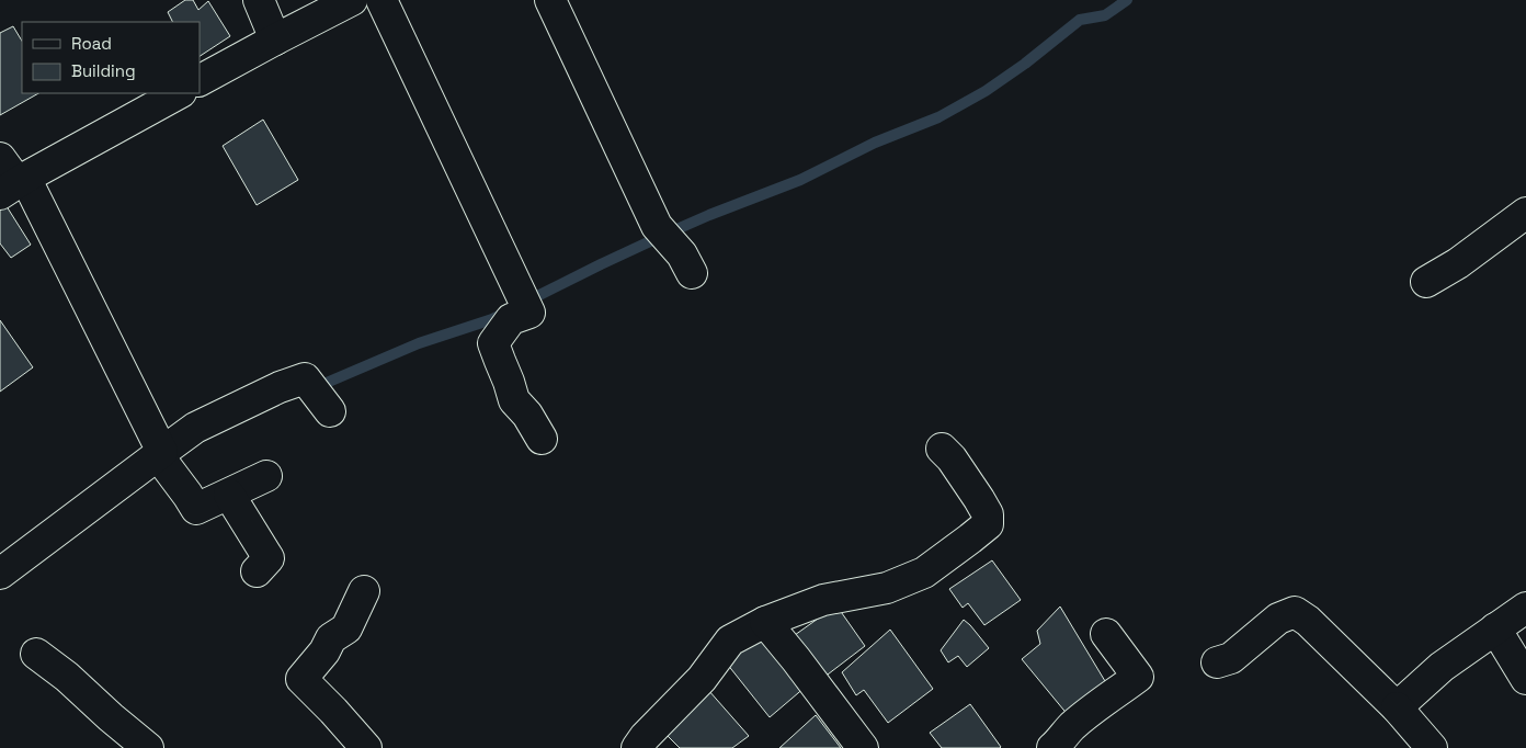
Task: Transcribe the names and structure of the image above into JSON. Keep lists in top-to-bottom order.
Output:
{
  "legend": ["Road", "Building"]
}
